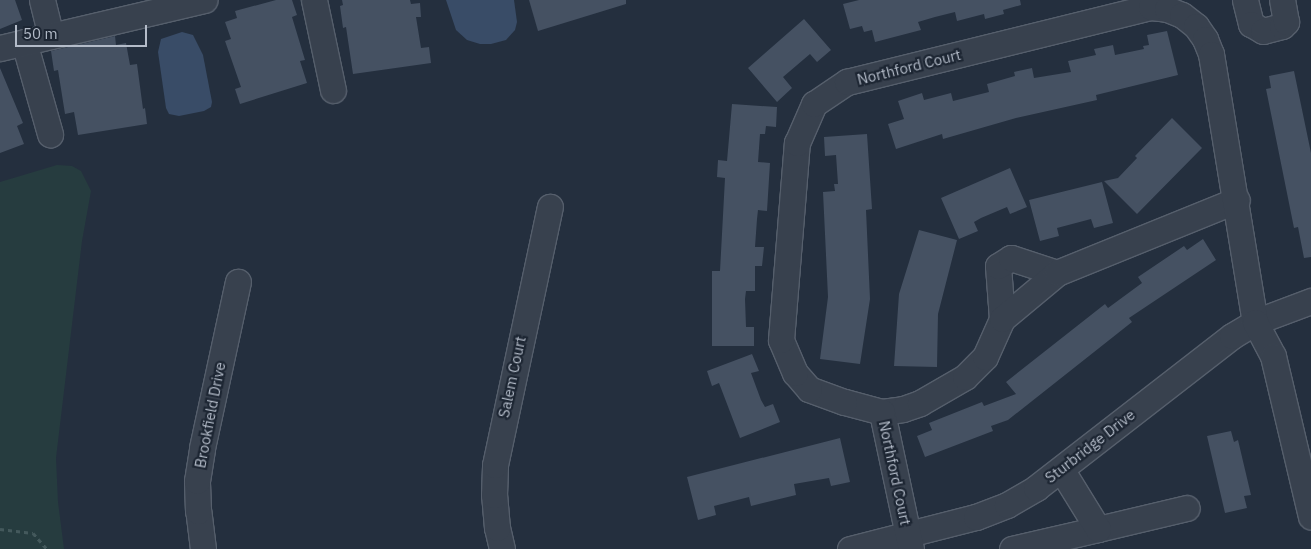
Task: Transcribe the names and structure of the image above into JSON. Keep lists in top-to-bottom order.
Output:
{
  "streets": {
    "street": [
      "Northford Court",
      "Salem Court",
      "Brookfield Drive",
      "Sturbridge Drive"
    ]
  },
  "crossings": [
    ["Northford Court", "Sturbridge Drive"]
  ],
  "scale_bar": "50 m"
}
